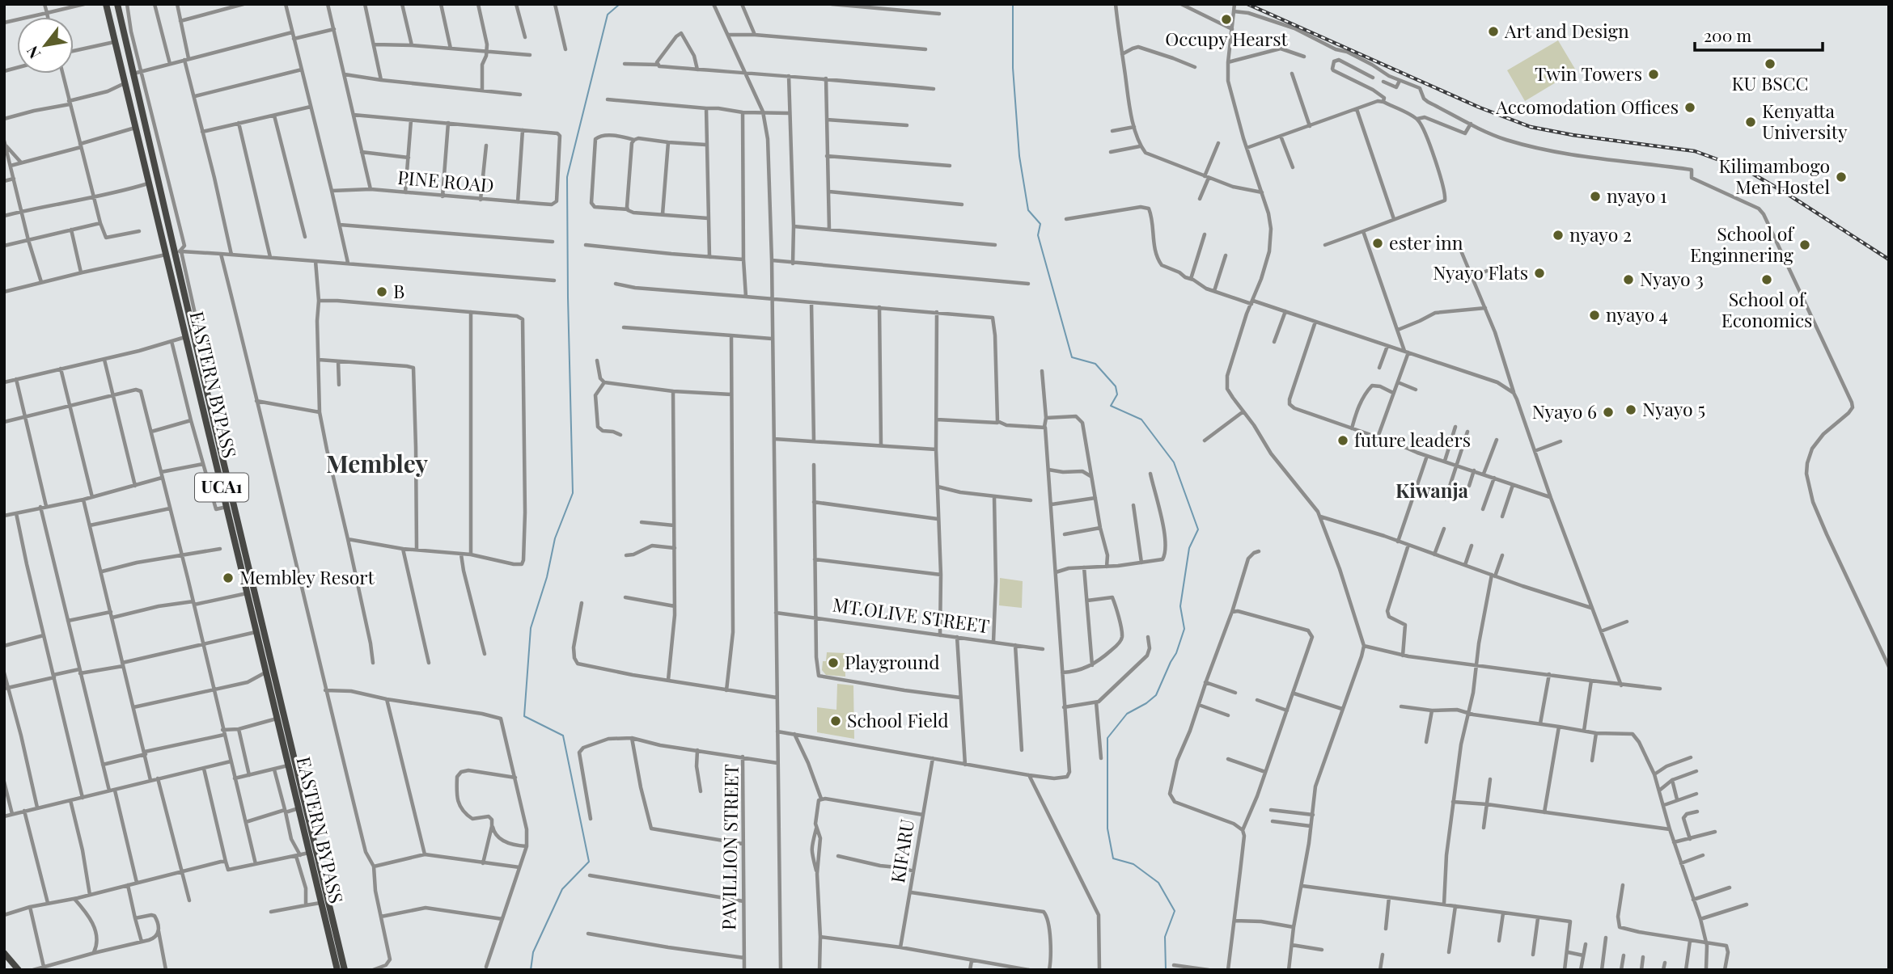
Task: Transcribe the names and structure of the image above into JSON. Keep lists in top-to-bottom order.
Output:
{
  "streets": {
    "main road": ["EASTERN BYPASS", "UCA1"],
    "street": [
      "PINE ROAD",
      "MT.OLIVE STREET",
      "PAVILLION STREET",
      "KIFARU"
    ]
  },
  "districts": ["Membley", "Kiwanja"],
  "places": [
    "Occupy Hearst",
    "Art and Design",
    "KU BSCC",
    "Twin Towers",
    "Accomodation Offices",
    "Kenyatta University",
    "Kilimambogo Men Hostel",
    "nyayo 1",
    "nyayo 2",
    "ester inn",
    "School of Enginnering",
    "Nyayo Flats",
    "Nyayo 3",
    "School of Economics",
    "B",
    "nyayo 4",
    "Nyayo 5",
    "Nyayo 6",
    "future leaders",
    "Membley Resort",
    "Playground",
    "School Field"
  ],
  "scale_bar": "200 m",
  "north": "bottom left"
}
